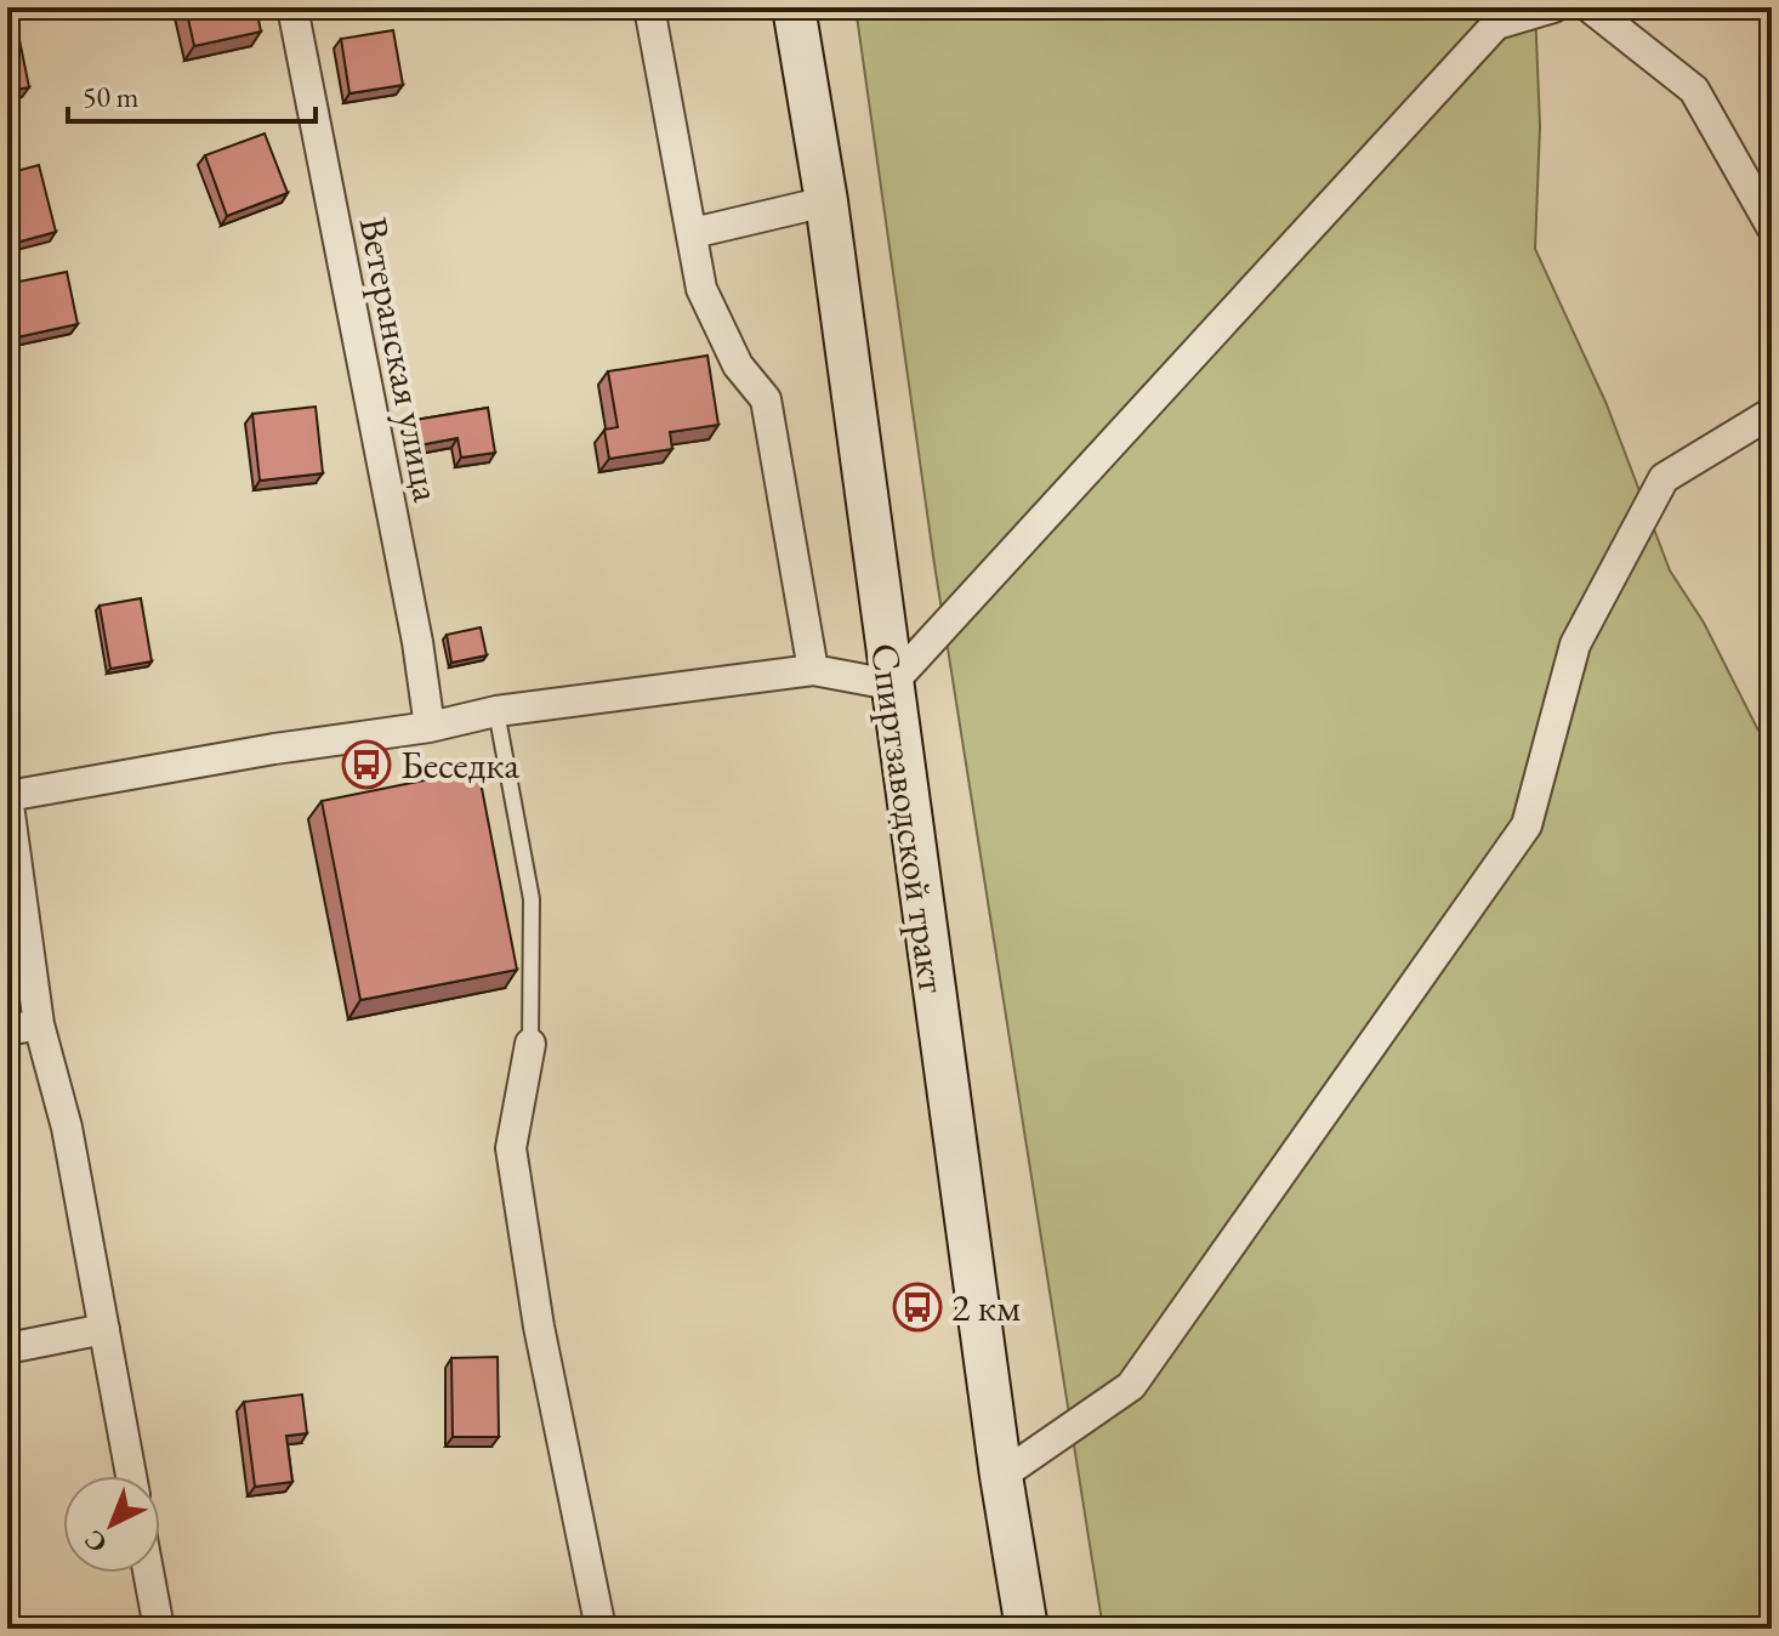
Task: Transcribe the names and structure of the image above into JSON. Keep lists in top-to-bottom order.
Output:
{
  "streets": {
    "main road": ["Спиртзаводской тракт"],
    "street": ["Ветеранская улица"]
  },
  "places": {
    "bus stop": ["Беседка", "2 км"]
  },
  "scale_bar": "50 m",
  "north": "bottom left"
}
